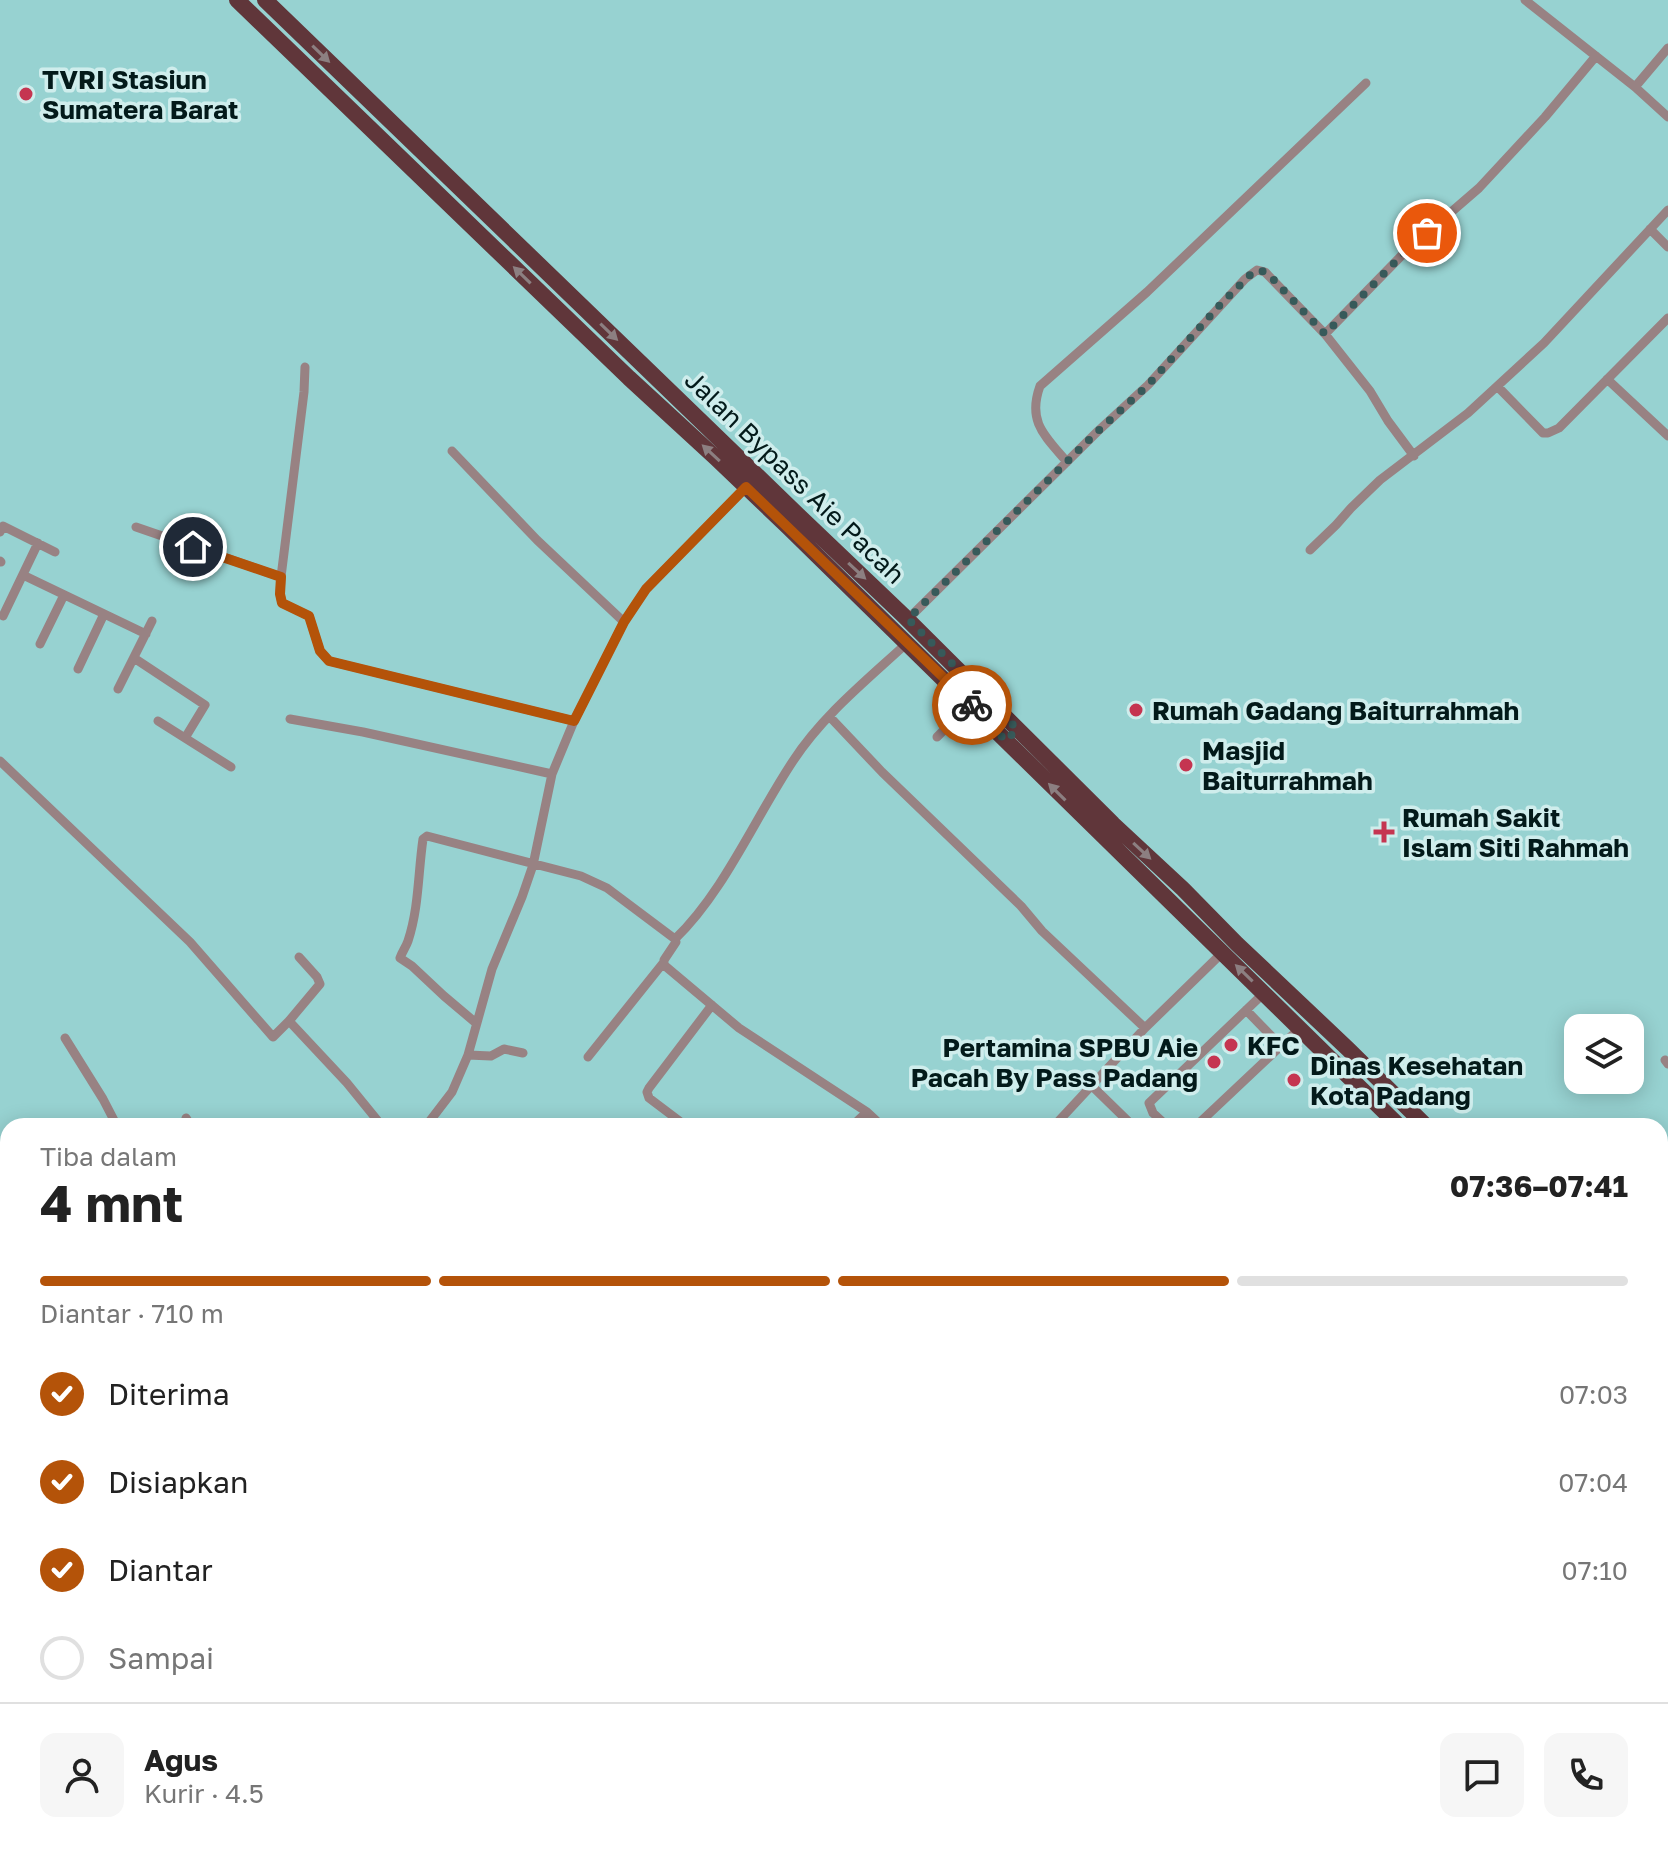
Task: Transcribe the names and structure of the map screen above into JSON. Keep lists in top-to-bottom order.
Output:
{
  "streets": {
    "highway": ["Jalan Bypass Aie Pacah"]
  },
  "places": {
    "other": [
      "TVRI Stasiun Sumatera Barat",
      "Rumah Gadang Baiturrahmah",
      "Masjid Baiturrahmah",
      "KFC",
      "Pertamina SPBU Aie Pacah By Pass Padang",
      "Dinas Kesehatan Kota Padang"
    ],
    "health": ["Rumah Sakit Islam Siti Rahmah"]
  },
  "page": {
    "heading": ["4 mnt", "Tiba dalam", "07:36–07:41"],
    "panel": ["Agus", "Kurir · 4.5"],
    "bar": "Diantar · 710 m",
    "list": [
      ["Diterima", "07:03"],
      ["Disiapkan", "07:04"],
      ["Diantar", "07:10"],
      "Sampai"
    ]
  }
}
